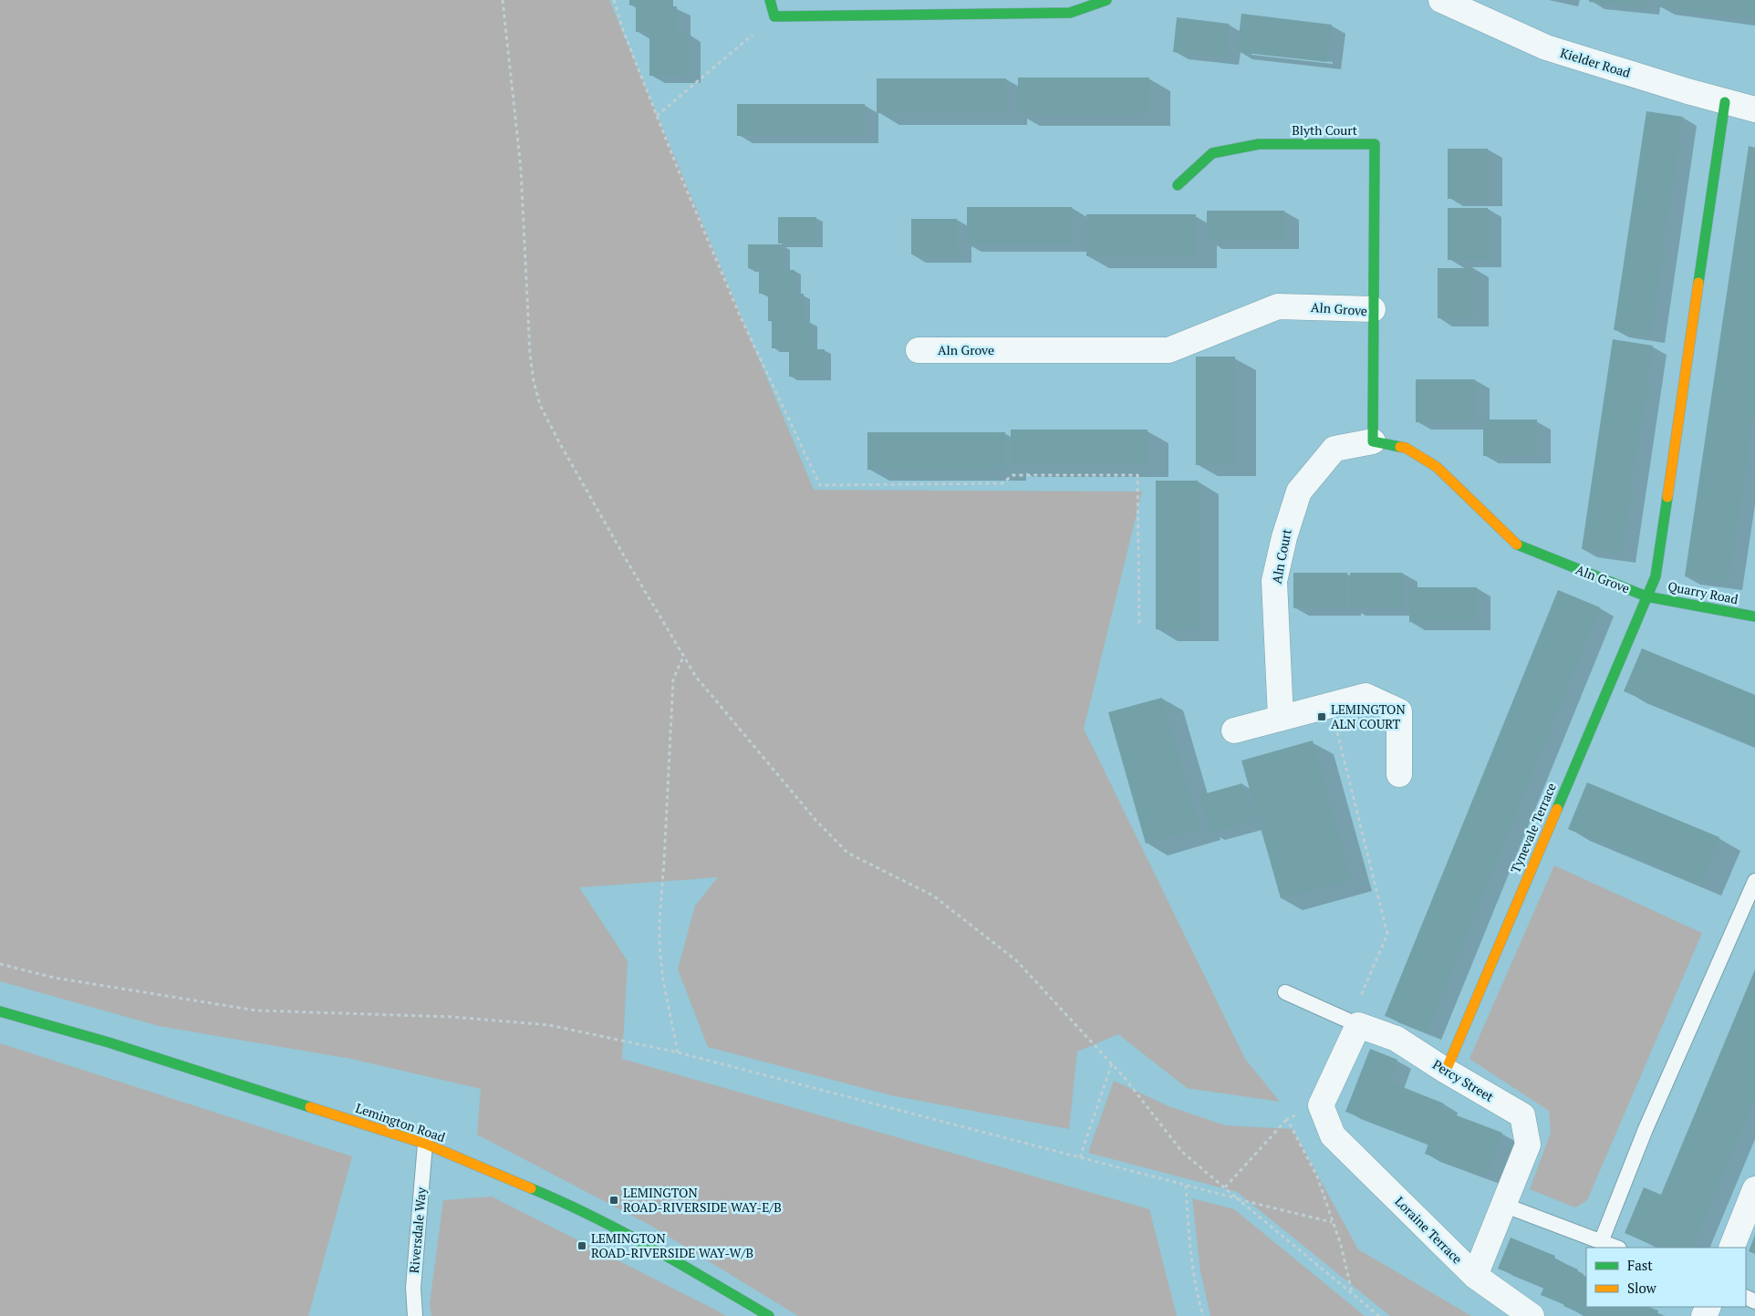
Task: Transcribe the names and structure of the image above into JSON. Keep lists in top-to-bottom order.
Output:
{
  "streets": {
    "street": [
      "Kielder Road",
      "Blyth Court",
      "Aln Grove",
      "Aln Court",
      "Quarry Road",
      "Tynevale Terrace",
      "Percy Street",
      "Lemington Road",
      "Loraine Terrace"
    ],
    "lane": ["Riversdale Way"]
  },
  "crossings": [
    ["Kielder Road", "Tynevale Terrace"],
    ["Blyth Court", "Aln Grove"],
    ["Aln Grove", "Aln Court"],
    ["Aln Grove", "Quarry Road"],
    ["Aln Grove", "Tynevale Terrace"],
    ["Quarry Road", "Tynevale Terrace"],
    ["Tynevale Terrace", "Percy Street"],
    ["Percy Street", "Loraine Terrace"],
    ["Lemington Road", "Riversdale Way"]
  ],
  "places": {
    "transit": ["LEMINGTON ALN COURT", "LEMINGTON ROAD-RIVERSIDE WAY-E/B", "LEMINGTON ROAD-RIVERSIDE WAY-W/B"]
  },
  "legend": ["Fast", "Slow"]
}
